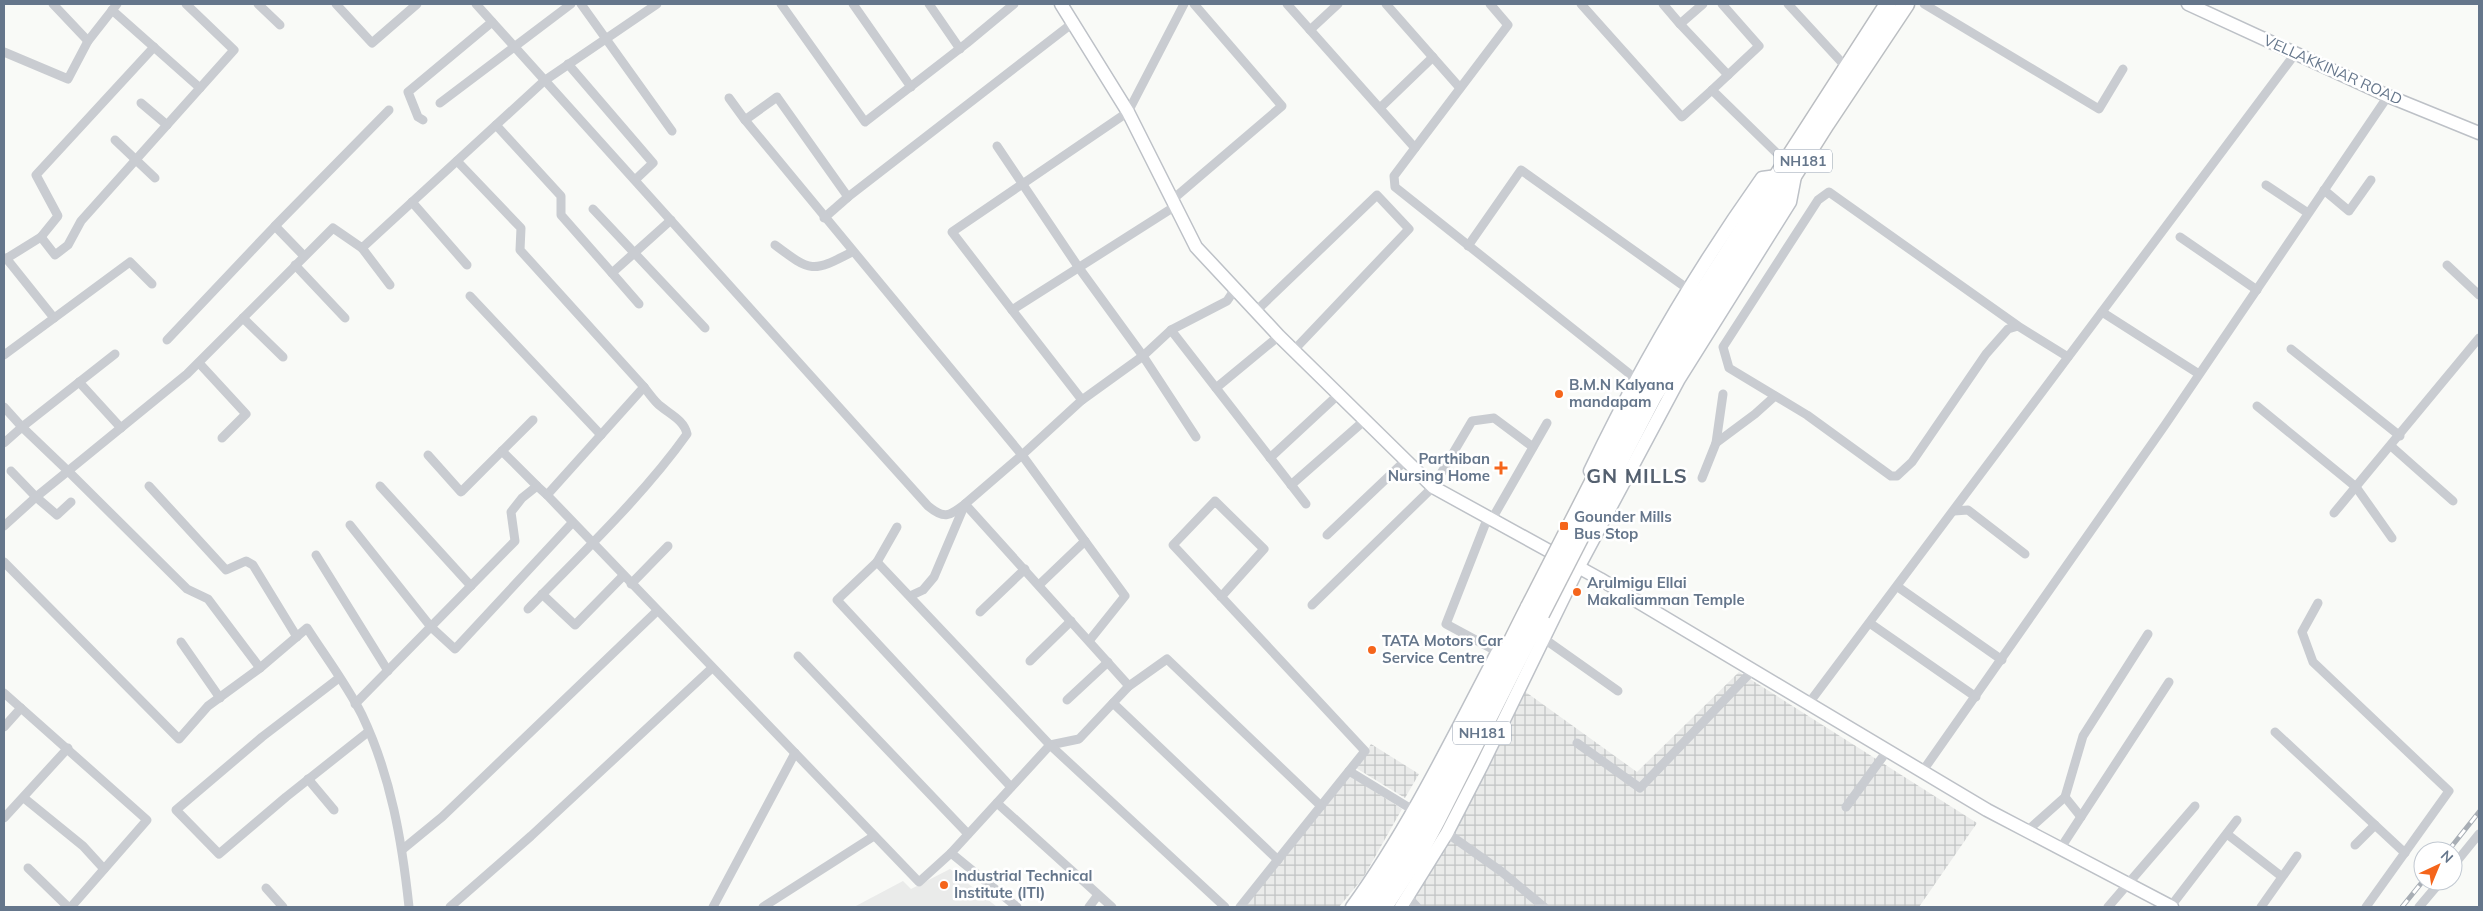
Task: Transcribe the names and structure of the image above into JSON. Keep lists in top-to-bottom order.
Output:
{
  "streets": {
    "highway": ["NH181"],
    "street": ["VELLAKKINAR ROAD"]
  },
  "districts": ["GN MILLS"],
  "places": {
    "other": [
      "B.M.N Kalyana mandapam",
      "Arulmigu Ellai Makaliamman Temple",
      "TATA Motors Car Service Centre",
      "Industrial Technical Institute (ITI)"
    ],
    "health": ["Parthiban Nursing Home"],
    "transit": ["Gounder Mills Bus Stop"]
  },
  "north": "top right"
}
